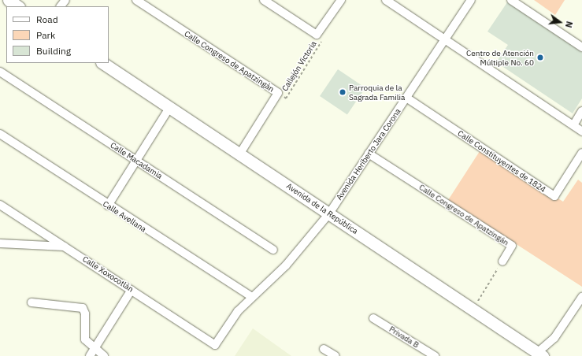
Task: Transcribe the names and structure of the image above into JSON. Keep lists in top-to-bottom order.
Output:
{
  "streets": {
    "main road": ["Avenida de la República"],
    "street": [
      "Calle Congreso de Apatzingán",
      "Avenida Heriberto Jara Corona",
      "Calle Macadamia",
      "Calle Constituyentes de 1824",
      "Calle Avellana",
      "Calle Xoxocotlán",
      "Privada B"
    ],
    "path": ["Callejón Victoria"]
  },
  "crossings": [
    ["Calle Congreso de Apatzingán", "Callejón Victoria"],
    ["Calle Congreso de Apatzingán", "Avenida Heriberto Jara Corona"],
    ["Calle Congreso de Apatzingán", "Avenida de la República"],
    ["Avenida Heriberto Jara Corona", "Calle Constituyentes de 1824"],
    ["Avenida Heriberto Jara Corona", "Avenida de la República"],
    ["Avenida Heriberto Jara Corona", "Calle Avellana"],
    ["Avenida Heriberto Jara Corona", "Calle Xoxocotlán"]
  ],
  "places": ["Centro de Atención Múltiple No. 60", "Parroquia de la Sagrada Familia"],
  "legend": ["Road", "Park", "Building"],
  "north": "right"
}
